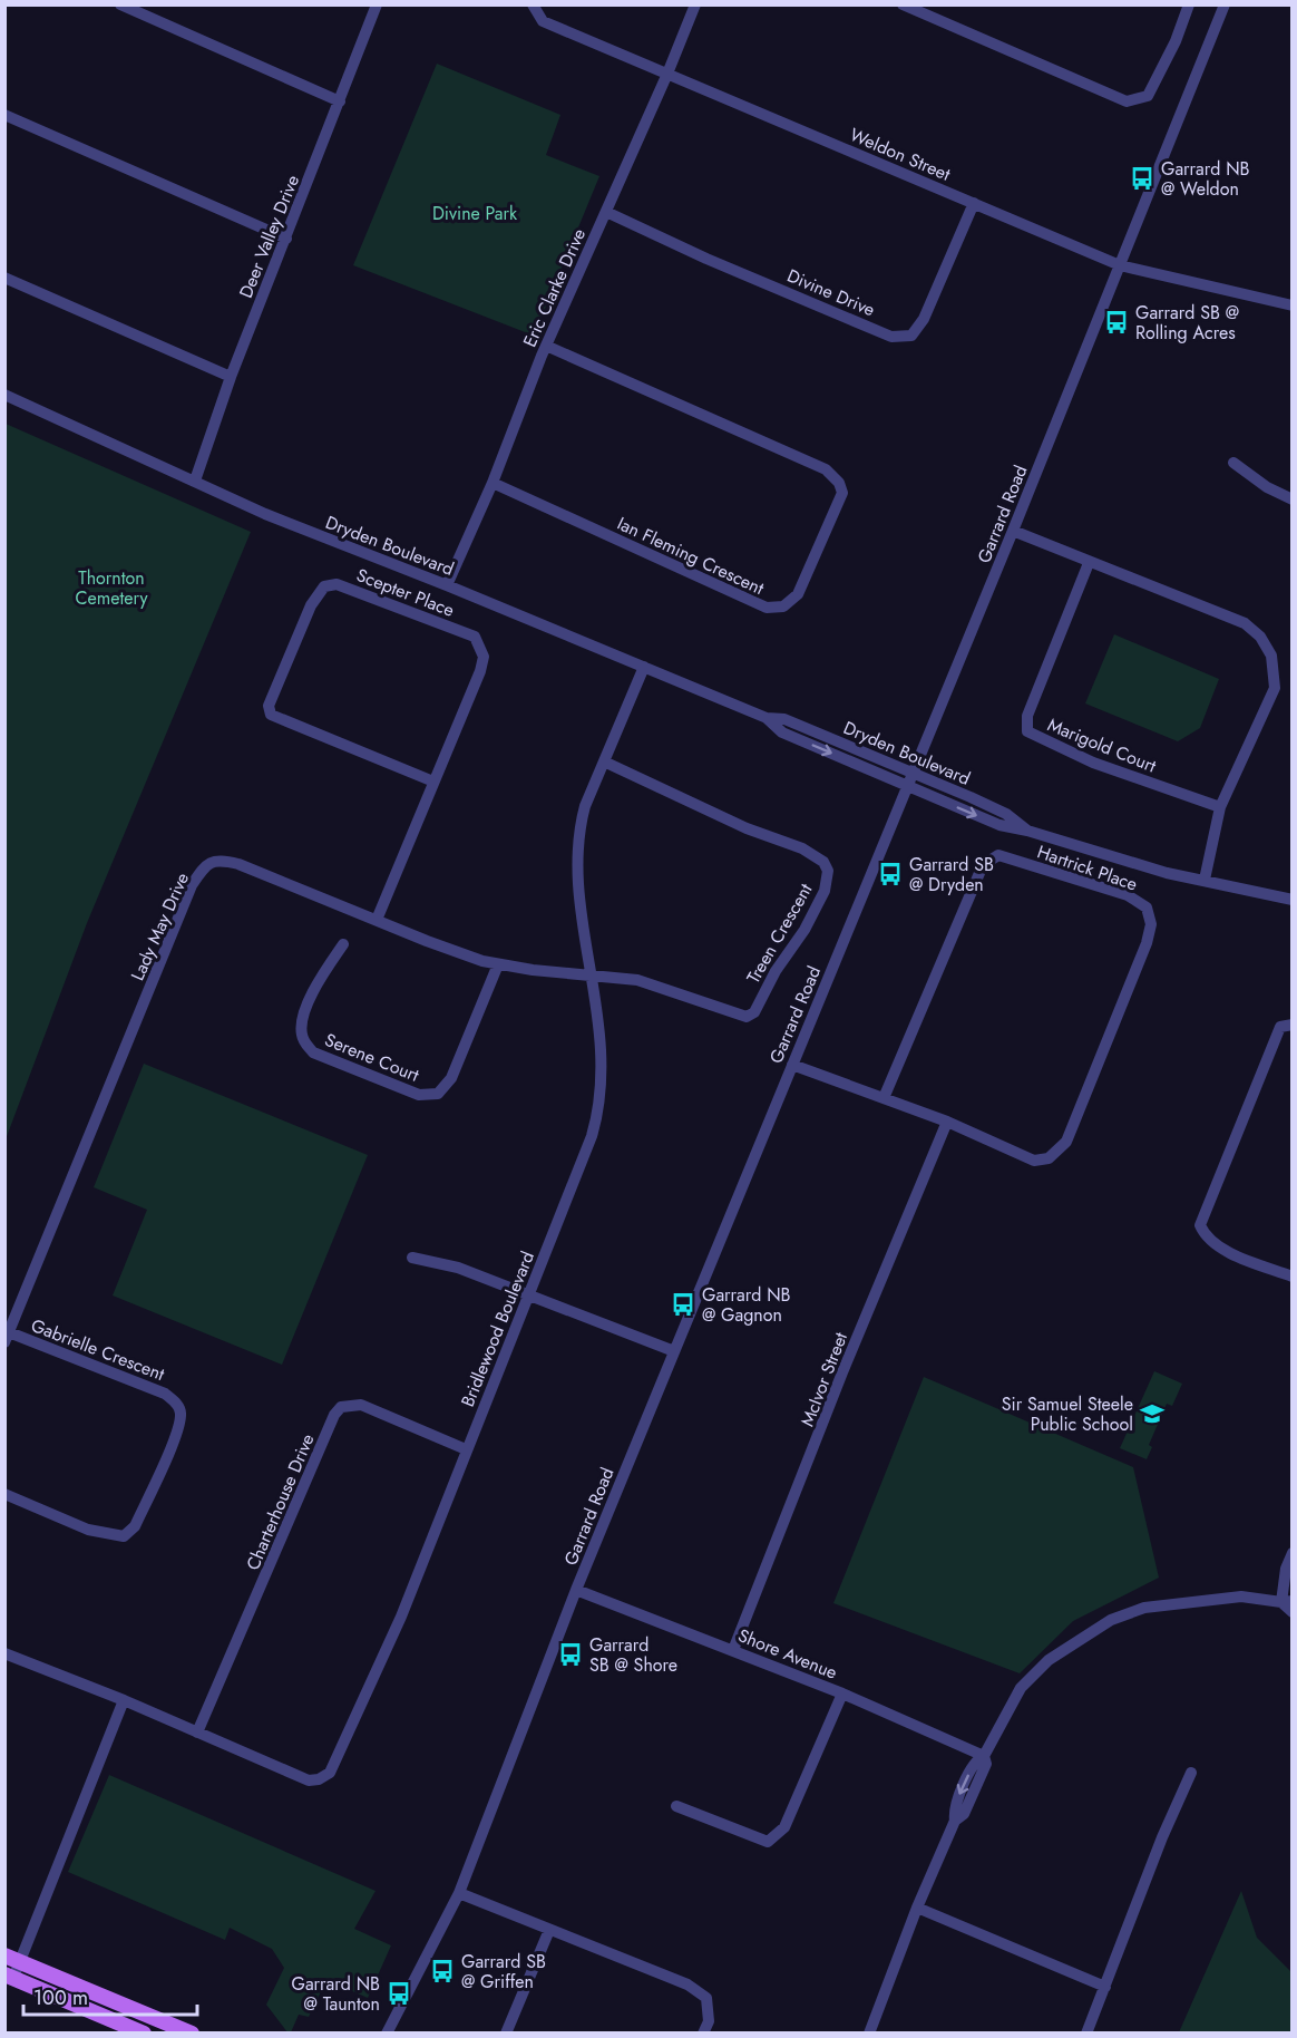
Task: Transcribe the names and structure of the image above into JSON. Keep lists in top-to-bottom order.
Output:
{
  "streets": {
    "street": [
      "Weldon Street",
      "Deer Valley Drive",
      "Eric Clarke Drive",
      "Divine Drive",
      "Garrard Road",
      "Dryden Boulevard",
      "Ian Fleming Crescent",
      "Scepter Place",
      "Marigold Court",
      "Hartrick Place",
      "Lady May Drive",
      "Treen Crescent",
      "Serene Court",
      "Bridlewood Boulevard",
      "Gabrielle Crescent",
      "McIvor Street",
      "Charterhouse Drive",
      "Shore Avenue"
    ]
  },
  "crossings": [
    ["Weldon Street", "Eric Clarke Drive"],
    ["Weldon Street", "Divine Drive"],
    ["Weldon Street", "Garrard Road"],
    ["Deer Valley Drive", "Dryden Boulevard"],
    ["Eric Clarke Drive", "Divine Drive"],
    ["Eric Clarke Drive", "Dryden Boulevard"],
    ["Eric Clarke Drive", "Ian Fleming Crescent"],
    ["Garrard Road", "Dryden Boulevard"],
    ["Garrard Road", "Hartrick Place"],
    ["Garrard Road", "Shore Avenue"],
    ["Dryden Boulevard", "Bridlewood Boulevard"],
    ["Scepter Place", "Lady May Drive"],
    ["Hartrick Place", "McIvor Street"],
    ["Lady May Drive", "Treen Crescent"],
    ["Lady May Drive", "Serene Court"],
    ["Lady May Drive", "Bridlewood Boulevard"],
    ["Lady May Drive", "Gabrielle Crescent"],
    ["Treen Crescent", "Bridlewood Boulevard"],
    ["Bridlewood Boulevard", "Charterhouse Drive"],
    ["McIvor Street", "Shore Avenue"]
  ],
  "parks": ["Divine Park", "Thornton Cemetery"],
  "places": {
    "bus stop": [
      "Garrard NB @ Weldon",
      "Garrard SB @ Rolling Acres",
      "Garrard SB @ Dryden",
      "Garrard NB @ Gagnon",
      "Garrard SB @ Shore",
      "Garrard SB @ Griffen",
      "Garrard NB @ Taunton"
    ],
    "school or university": ["Sir Samuel Steele Public School"]
  },
  "scale_bar": "100 m"
}
